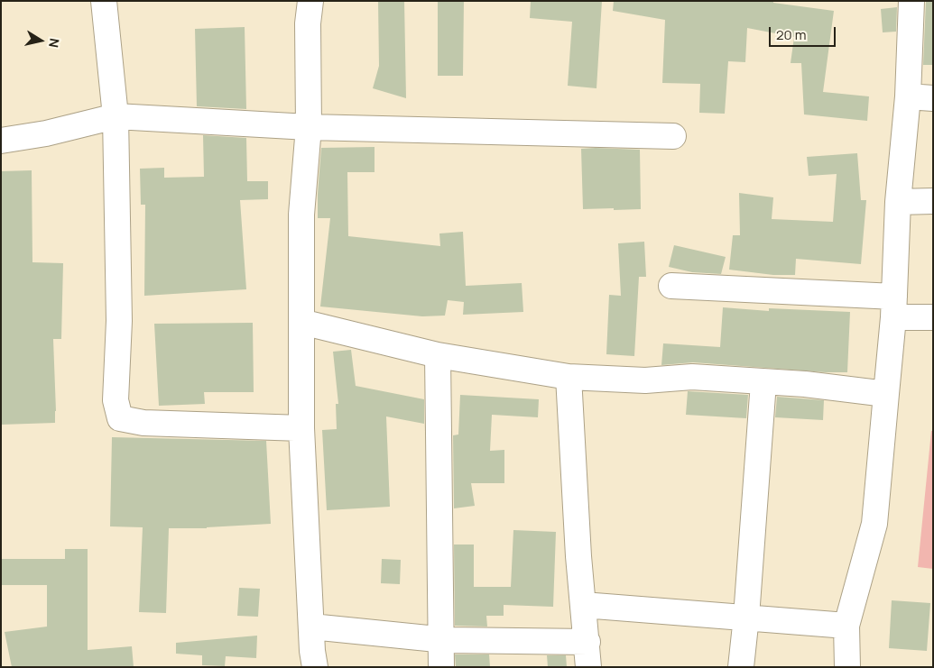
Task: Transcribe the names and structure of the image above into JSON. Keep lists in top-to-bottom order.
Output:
{
  "scale_bar": "20 m",
  "north": "right"
}
